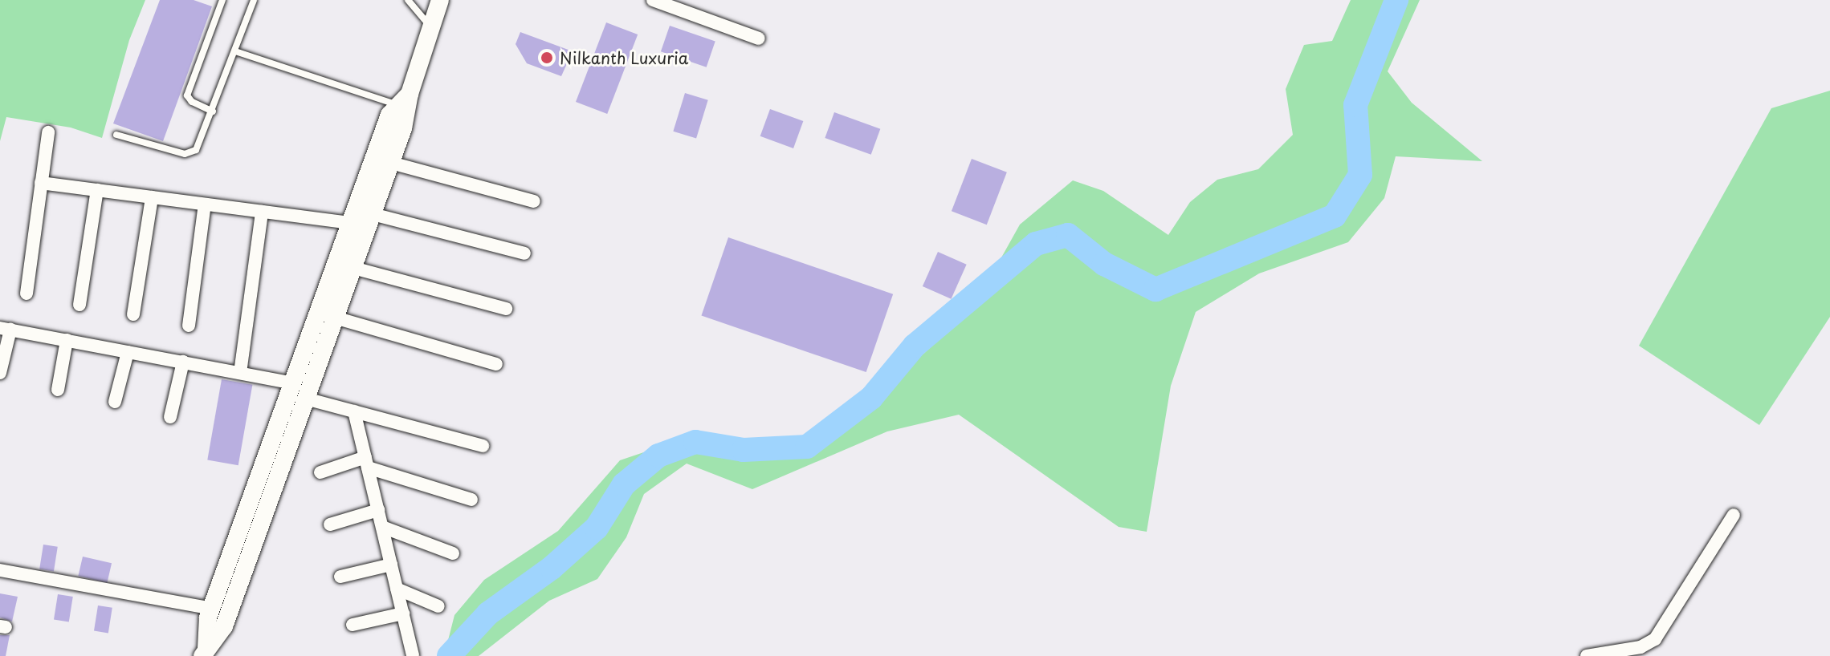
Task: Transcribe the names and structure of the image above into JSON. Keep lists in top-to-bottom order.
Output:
{
  "places": ["Nilkanth Luxuria"]
}
